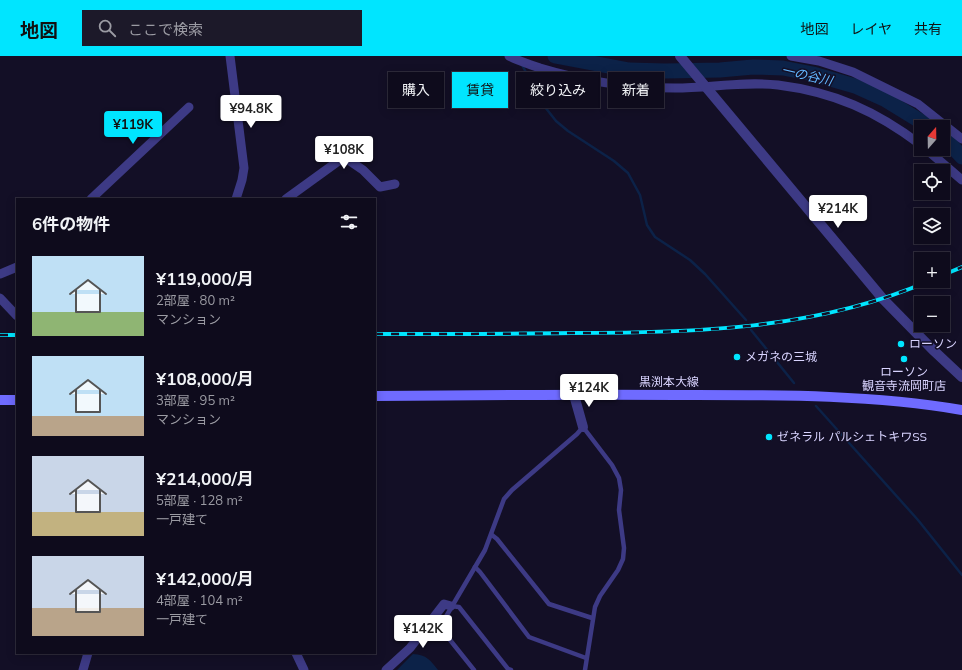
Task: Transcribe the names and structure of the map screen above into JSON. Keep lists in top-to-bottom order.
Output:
{
  "streets": {
    "main road": ["黒渕本大線"]
  },
  "water": ["一の谷川"],
  "places": [
    "ローソン",
    "メガネの三城",
    "ローソン 観音寺流岡町店",
    "ゼネラル パルシェトキワSS"
  ],
  "north": "top",
  "page": {
    "header": "地図",
    "search": "ここで検索",
    "nav": ["地図", "レイヤ", "共有"],
    "chip": [
      "購入",
      "賃貸",
      "絞り込み",
      "新着"
    ],
    "price": [
      "¥94.8K",
      "¥119K",
      "¥108K",
      "¥214K",
      "¥124K",
      "¥142K"
    ],
    "map_buttons": ["+", "−"],
    "heading": "6件の物件",
    "list": [
      {
        "name": "¥119,000/月",
        "note": "2部屋 · 80 m² · マンション"
      },
      {
        "name": "¥108,000/月",
        "note": "3部屋 · 95 m² · マンション"
      },
      {
        "name": "¥214,000/月",
        "note": "5部屋 · 128 m² · 一戸建て"
      },
      {
        "name": "¥142,000/月",
        "note": "4部屋 · 104 m² · 一戸建て"
      }
    ]
  }
}
